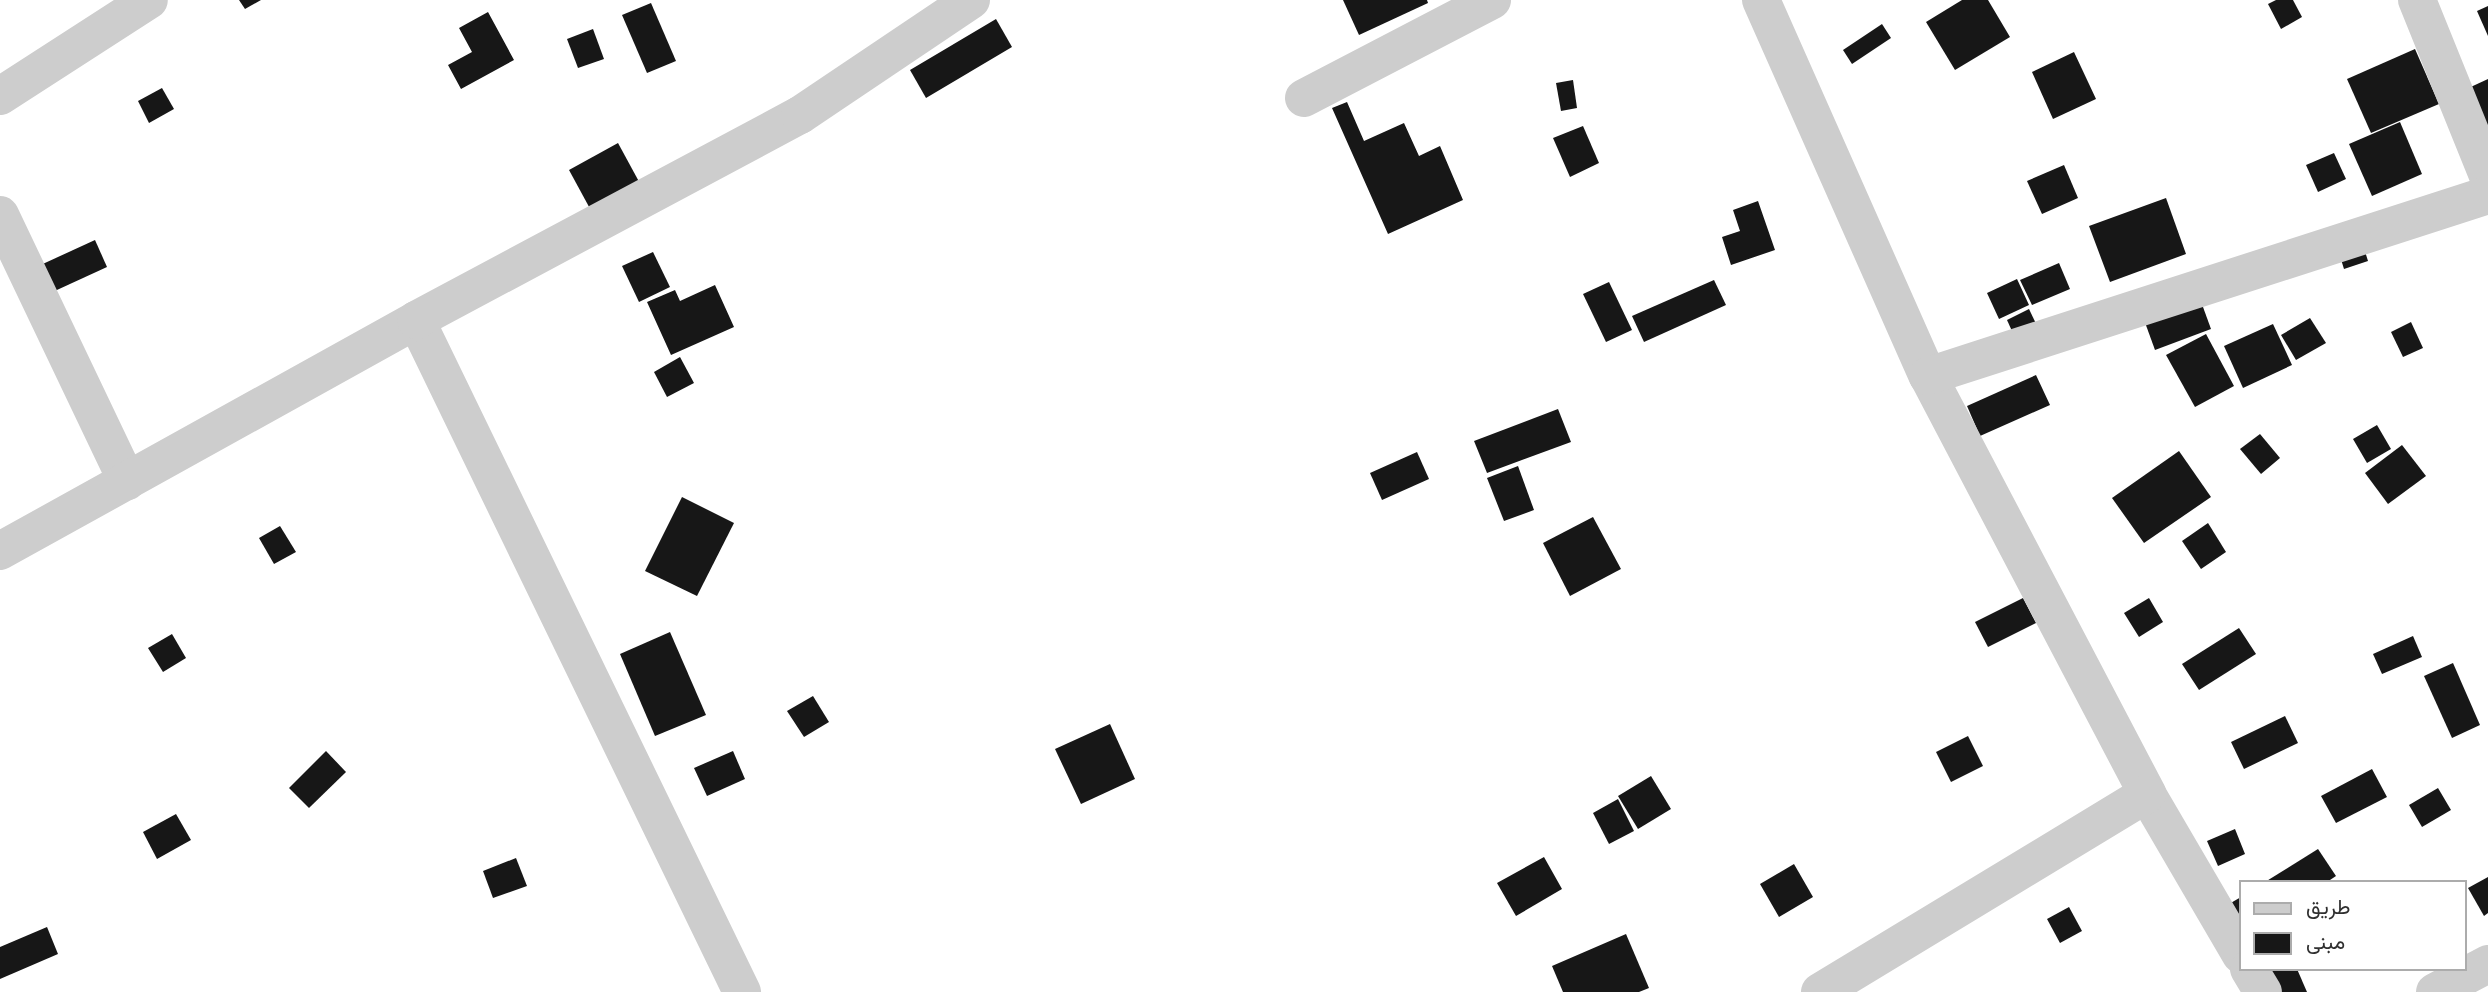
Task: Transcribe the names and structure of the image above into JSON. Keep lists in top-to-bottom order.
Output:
{
  "legend": ["طريق", "مبنى"]
}
